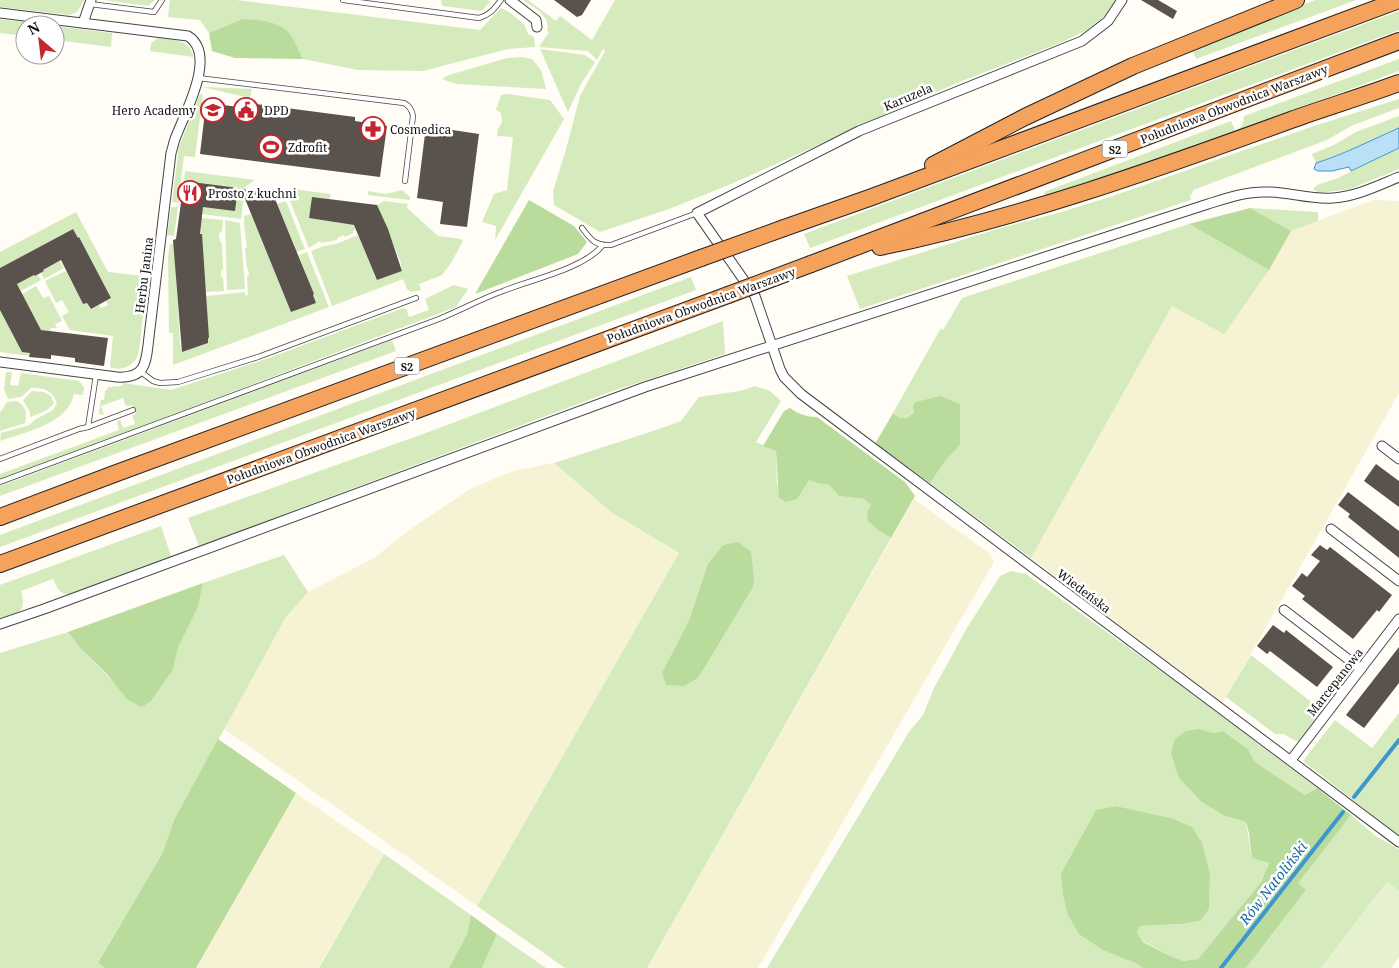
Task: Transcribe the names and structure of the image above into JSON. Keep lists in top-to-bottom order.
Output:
{
  "streets": {
    "highway": ["Południowa Obwodnica Warszawy", "S2"],
    "street": [
      "Karuzela",
      "Herbu Janina",
      "Wiedeńska",
      "Marcepanowa"
    ]
  },
  "crossings": [
    ["Karuzela", "Wiedeńska"],
    ["Wiedeńska", "Marcepanowa"]
  ],
  "water": ["Rów Natoliński"],
  "places": {
    "school or university": ["Hero Academy"],
    "public building": ["DPD"],
    "pharmacy": ["Cosmedica"],
    "sports": ["Zdrofit"],
    "restaurant": ["Prosto z kuchni"]
  },
  "north": "top left"
}
